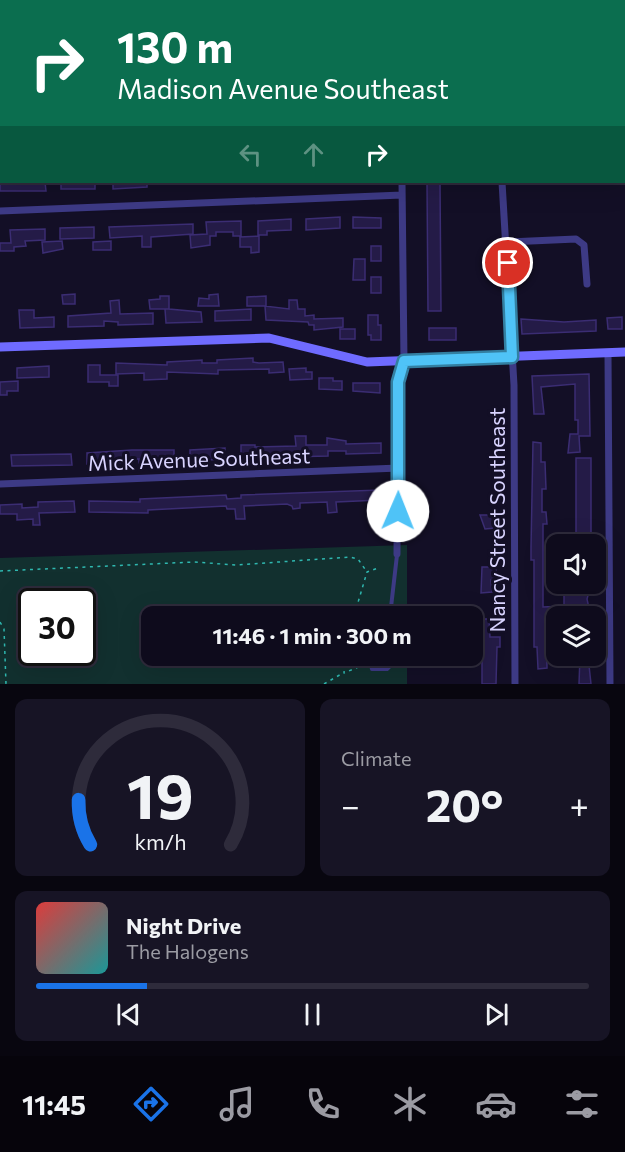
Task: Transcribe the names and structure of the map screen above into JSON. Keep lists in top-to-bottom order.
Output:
{
  "streets": {
    "street": ["Mick Avenue Southeast", "Nancy Street Southeast"]
  },
  "page": {
    "turn": ["130 m", "Madison Avenue Southeast"],
    "limit": "30",
    "trip": "11:46 · 1 min · 300 m",
    "tile": "Climate",
    "heat": ["−", "20°", "+"],
    "song": ["Night Drive", "The Halogens"],
    "tabs": "11:45",
    "gauge": ["19", "km/h"]
  }
}
